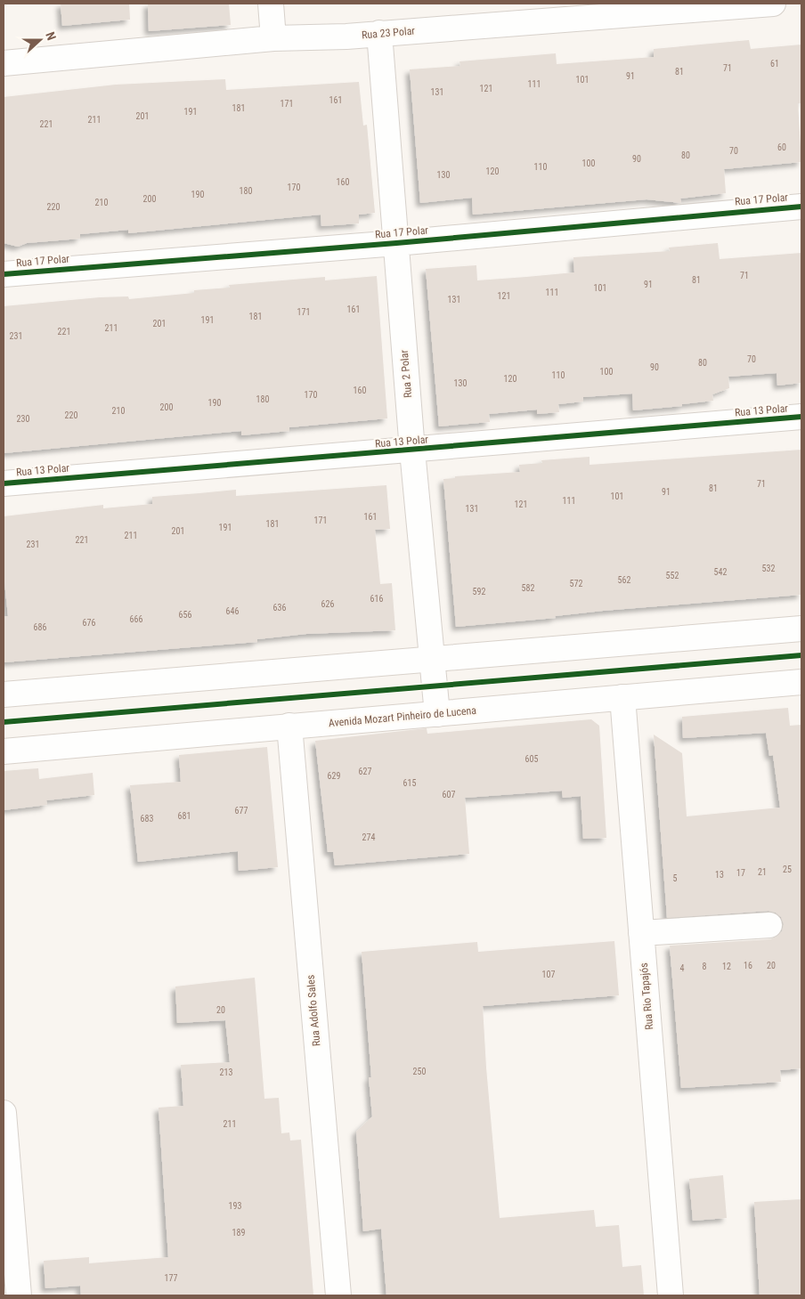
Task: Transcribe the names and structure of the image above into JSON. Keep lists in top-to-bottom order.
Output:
{
  "streets": {
    "street": [
      "Rua 23 Polar",
      "Rua 17 Polar",
      "Rua 2 Polar",
      "Rua 13 Polar",
      "Avenida Mozart Pinheiro de Lucena",
      "Rua Rio Tapajós",
      "Rua Adolfo Sales"
    ]
  },
  "crossings": [
    ["Rua 23 Polar", "Rua 2 Polar"],
    ["Rua 17 Polar", "Rua 2 Polar"],
    ["Rua 2 Polar", "Rua 13 Polar"],
    ["Rua 2 Polar", "Avenida Mozart Pinheiro de Lucena"],
    ["Avenida Mozart Pinheiro de Lucena", "Rua Rio Tapajós"],
    ["Avenida Mozart Pinheiro de Lucena", "Rua Adolfo Sales"]
  ],
  "house_numbers": [
    "61",
    "71",
    "81",
    "91",
    "101",
    "111",
    "121",
    "131",
    "161",
    "171",
    "181",
    "191",
    "201",
    "211",
    "221",
    "60",
    "70",
    "80",
    "90",
    "100",
    "110",
    "120",
    "130",
    "160",
    "170",
    "180",
    "190",
    "200",
    "210",
    "220",
    "71",
    "81",
    "91",
    "101",
    "111",
    "121",
    "131",
    "161",
    "171",
    "181",
    "191",
    "201",
    "211",
    "221",
    "231",
    "70",
    "80",
    "90",
    "100",
    "110",
    "120",
    "130",
    "160",
    "170",
    "180",
    "190",
    "200",
    "210",
    "220",
    "230",
    "71",
    "81",
    "91",
    "101",
    "111",
    "121",
    "131",
    "161",
    "171",
    "181",
    "191",
    "201",
    "211",
    "221",
    "231",
    "532",
    "542",
    "552",
    "562",
    "572",
    "582",
    "592",
    "616",
    "626",
    "636",
    "646",
    "656",
    "666",
    "676",
    "686",
    "605",
    "627",
    "629",
    "615",
    "607",
    "677",
    "681",
    "683",
    "274",
    "25",
    "21",
    "17",
    "13",
    "5",
    "16",
    "20",
    "8",
    "12",
    "4",
    "107",
    "20",
    "250",
    "213",
    "211",
    "193",
    "189",
    "177"
  ],
  "north": "right"
}
